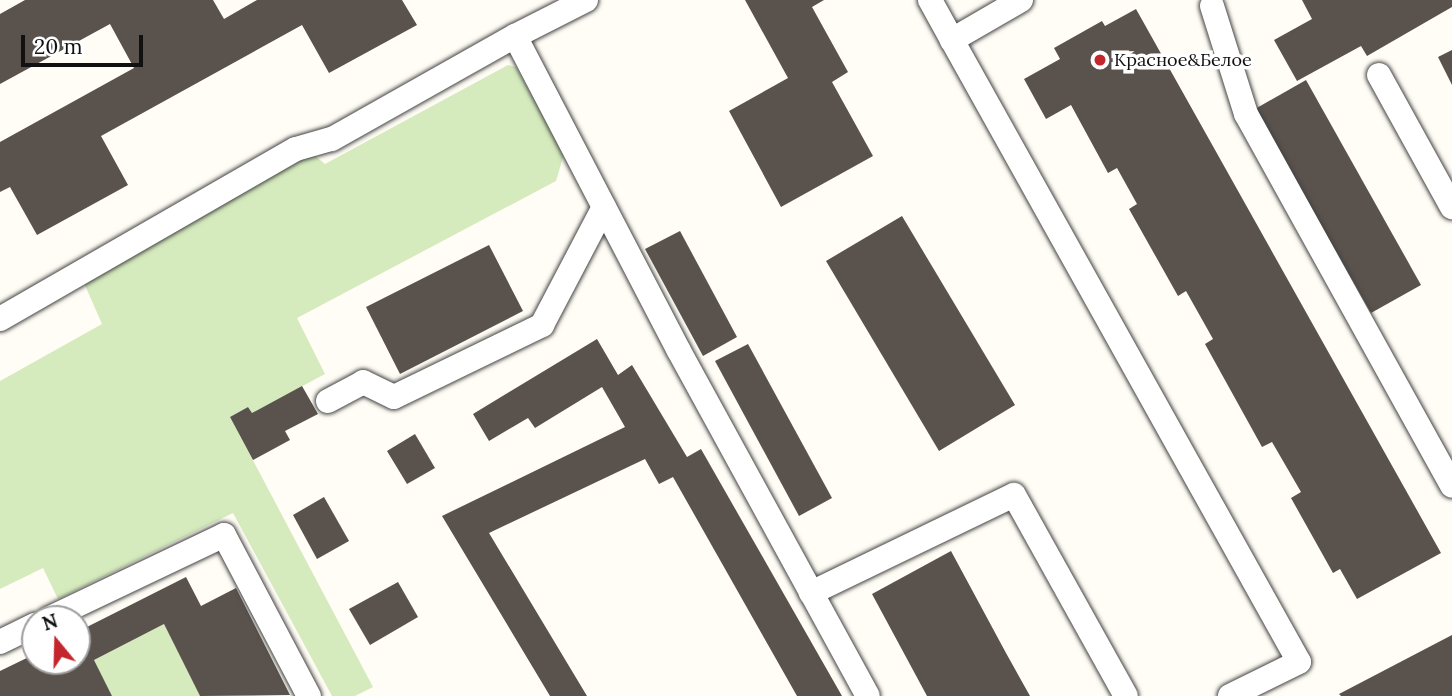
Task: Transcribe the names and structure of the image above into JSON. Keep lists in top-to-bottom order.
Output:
{
  "places": ["Красное&Белое"],
  "scale_bar": "20 m",
  "north": "top"
}
